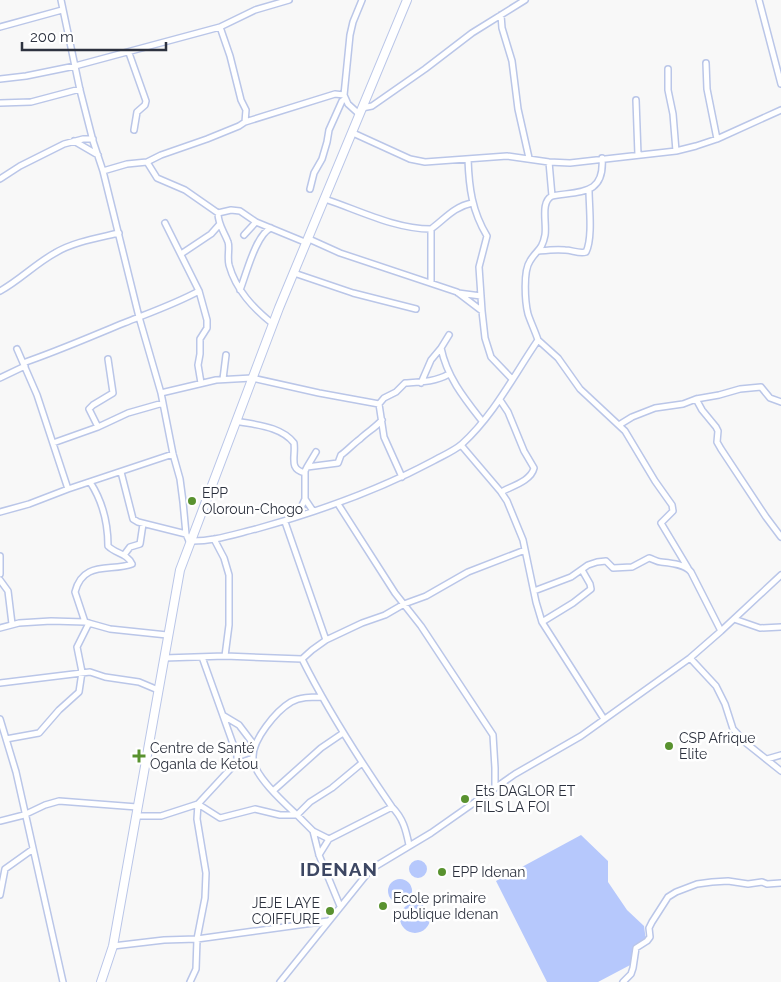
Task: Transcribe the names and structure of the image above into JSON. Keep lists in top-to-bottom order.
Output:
{
  "districts": ["IDENAN"],
  "places": {
    "other": [
      "EPP Oloroun-Chogo",
      "CSP Afrique Elite",
      "Ets DAGLOR ET FILS LA FOI",
      "EPP Idenan",
      "Ecole primaire publique Idenan",
      "JEJE LAYE COIFFURE"
    ],
    "health": ["Centre de Santé Oganla de Ketou"]
  },
  "scale_bar": "200 m"
}
